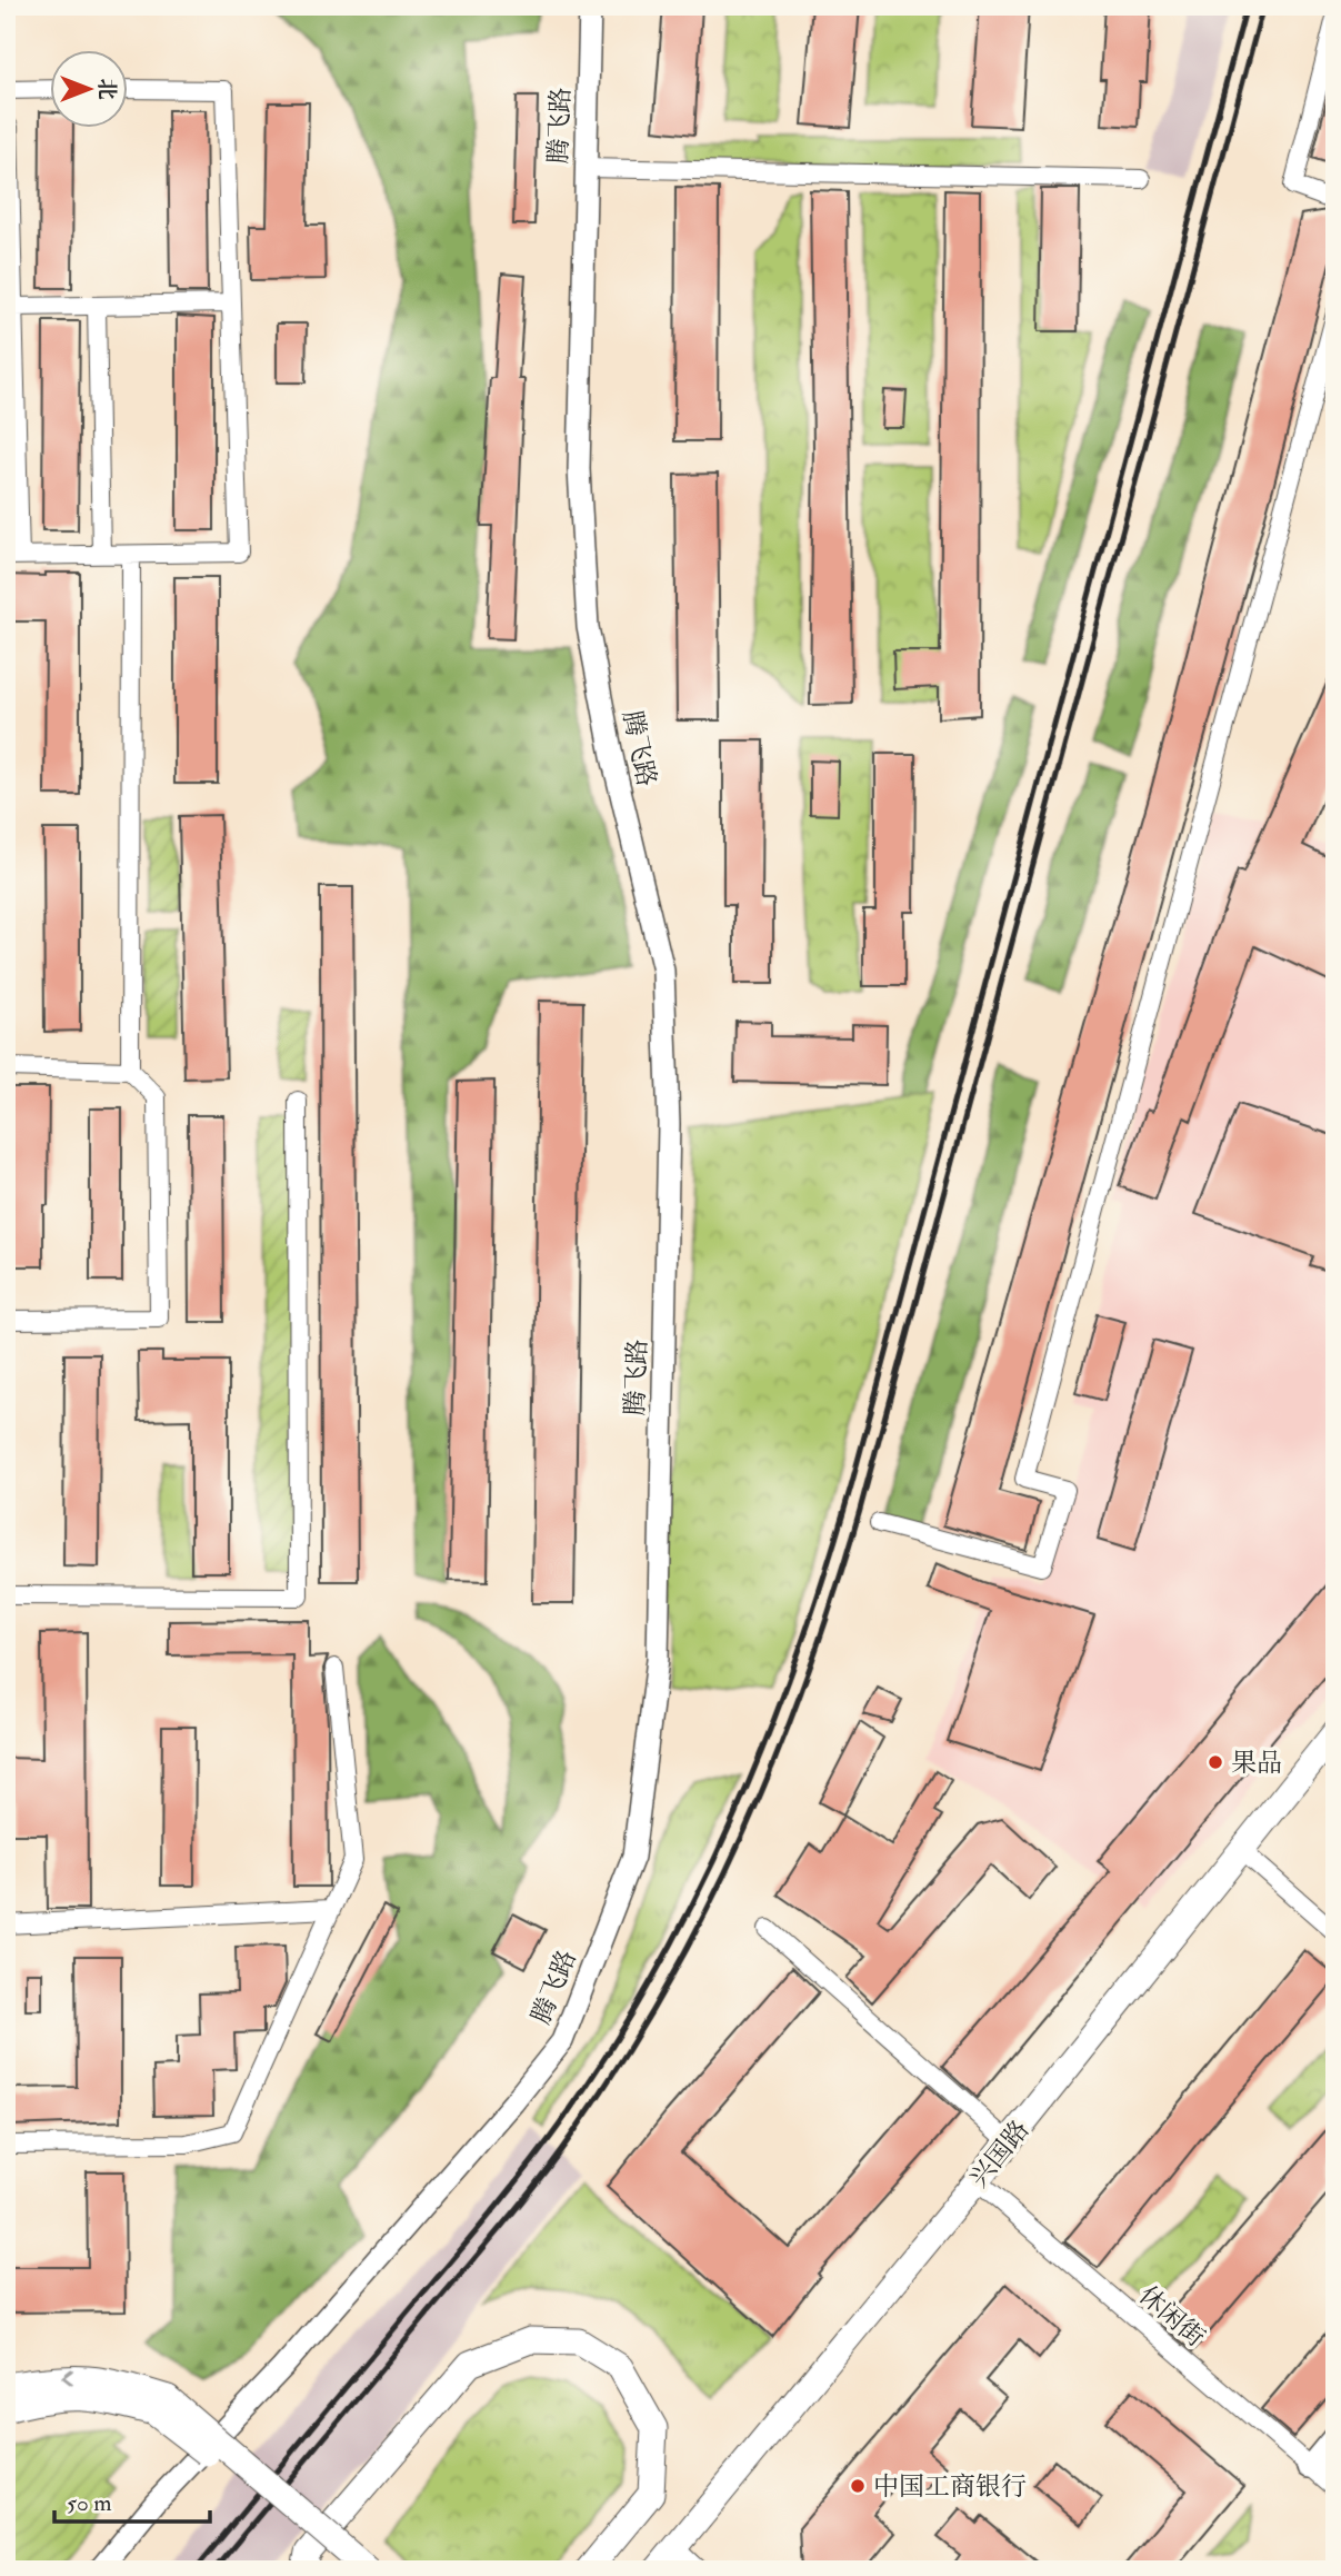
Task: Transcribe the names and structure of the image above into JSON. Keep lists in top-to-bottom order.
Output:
{
  "streets": {
    "main road": ["兴国路"],
    "street": ["腾飞路", "休闲街"]
  },
  "crossings": [
    ["兴国路", "休闲街"]
  ],
  "places": ["果品", "中国工商银行"],
  "scale_bar": "50 m",
  "north": "right"
}
